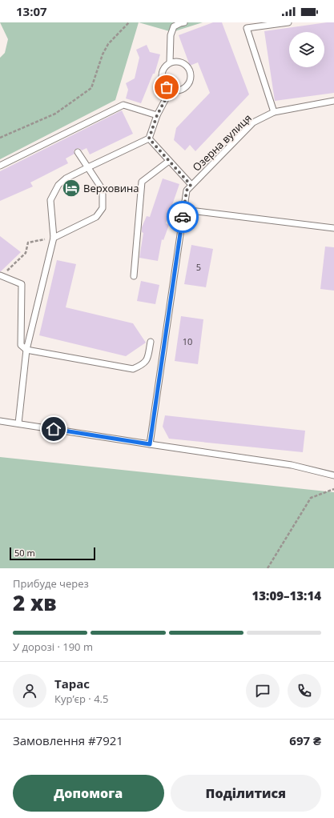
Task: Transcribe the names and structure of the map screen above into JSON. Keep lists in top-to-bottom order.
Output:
{
  "streets": {
    "lane": ["Озерна вулиця"]
  },
  "places": {
    "hotel": ["Верховина"]
  },
  "house_numbers": ["5", "10"],
  "scale_bar": "50 m",
  "page": {
    "status": "13:07",
    "scale": "50 m",
    "heading": ["2 хв", "Прибуде через", "13:09–13:14"],
    "panel": [
      "Тарас",
      "Кур’єр · 4.5",
      "Замовлення #7921",
      "697 ₴"
    ],
    "bar": "У дорозі · 190 m",
    "buttons": ["Допомога", "Поділитися"]
  }
}
